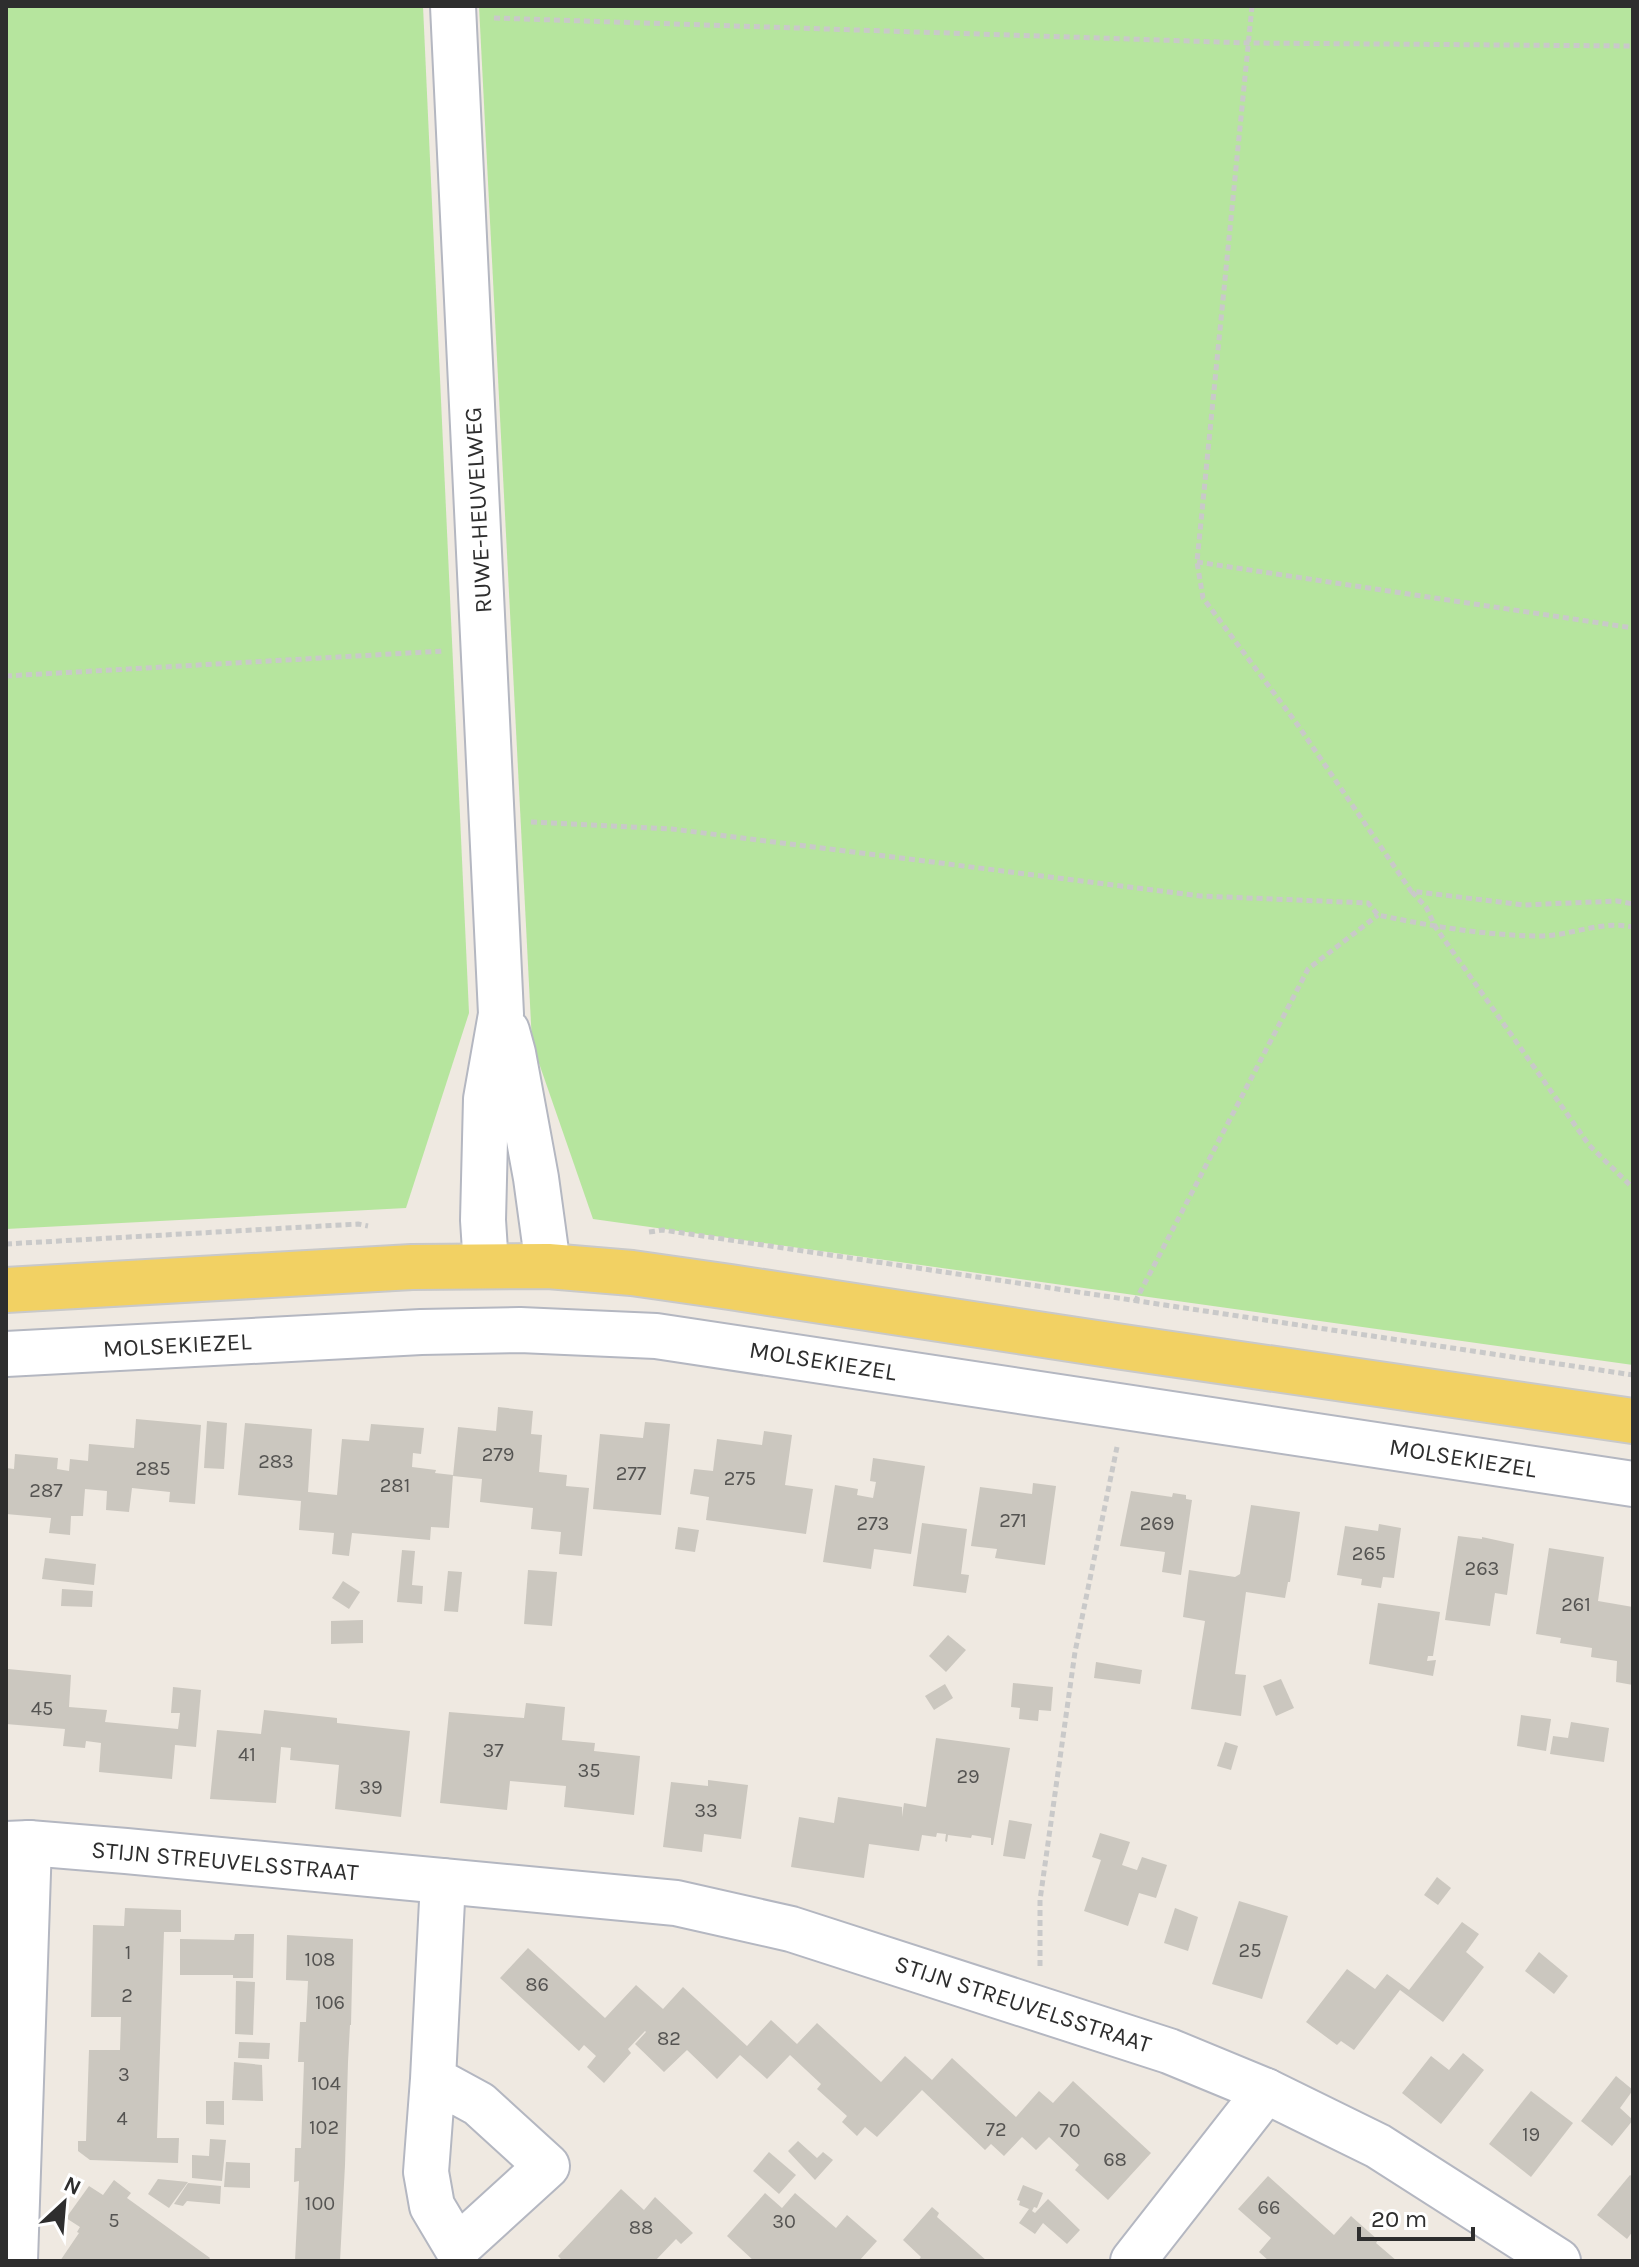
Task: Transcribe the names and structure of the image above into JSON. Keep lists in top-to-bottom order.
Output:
{
  "streets": {
    "street": ["RUWE-HEUVELWEG", "MOLSEKIEZEL", "STIJN STREUVELSSTRAAT"]
  },
  "house_numbers": [
    "279",
    "283",
    "285",
    "277",
    "275",
    "281",
    "287",
    "271",
    "273",
    "269",
    "265",
    "263",
    "261",
    "45",
    "37",
    "41",
    "35",
    "29",
    "39",
    "33",
    "25",
    "1",
    "108",
    "86",
    "2",
    "106",
    "82",
    "3",
    "104",
    "4",
    "102",
    "72",
    "70",
    "19",
    "68",
    "100",
    "66",
    "5",
    "30",
    "88"
  ],
  "scale_bar": "20 m",
  "north": "top right"
}
